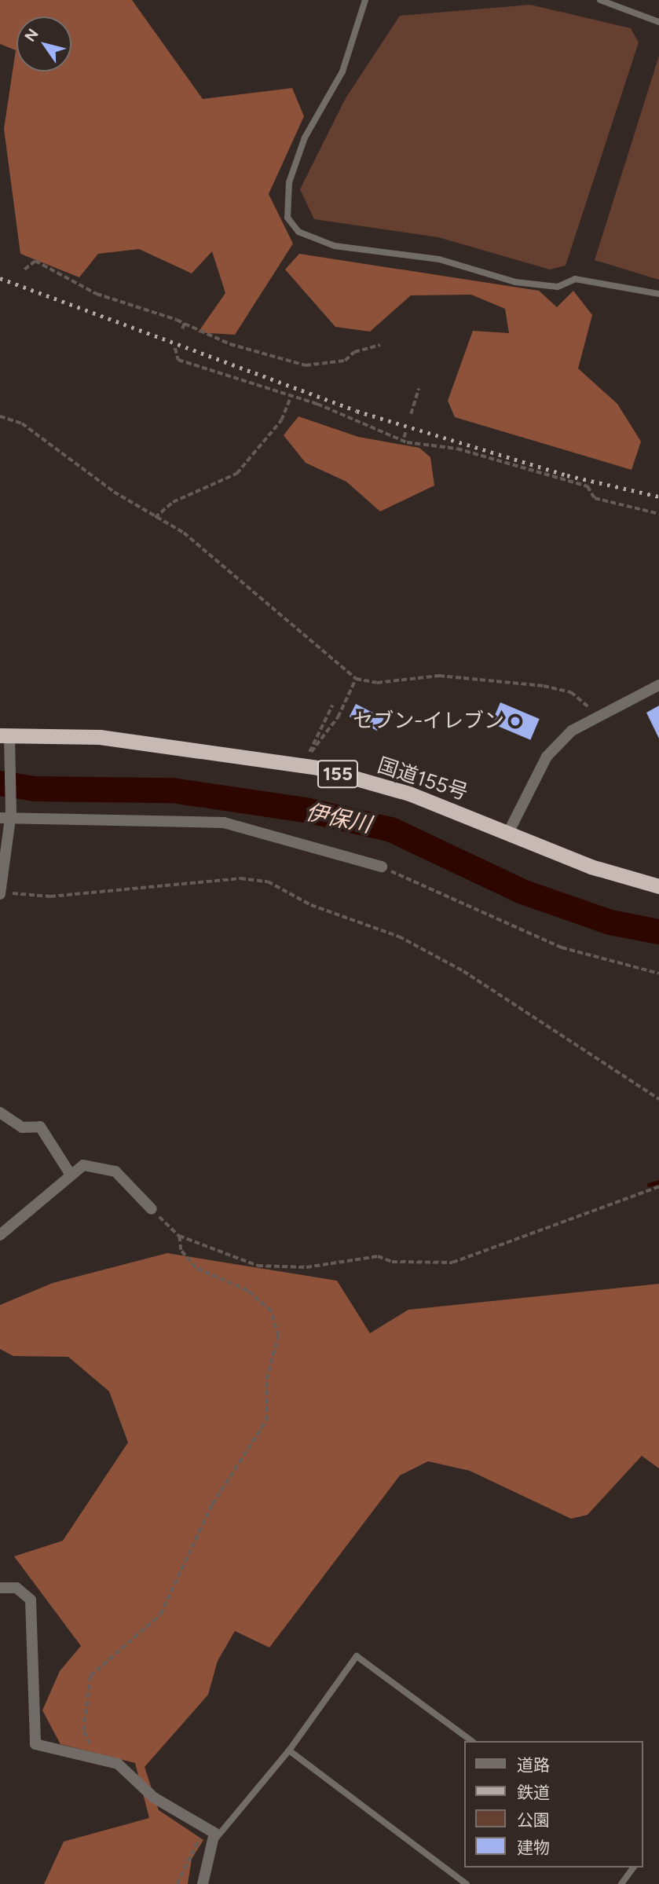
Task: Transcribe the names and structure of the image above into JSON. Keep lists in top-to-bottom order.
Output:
{
  "streets": {
    "highway": ["155", "国道155号"]
  },
  "water": ["伊保川"],
  "places": ["セブン-イレブン"],
  "legend": [
    "道路",
    "鉄道",
    "公園",
    "建物"
  ],
  "north": "top left"
}
